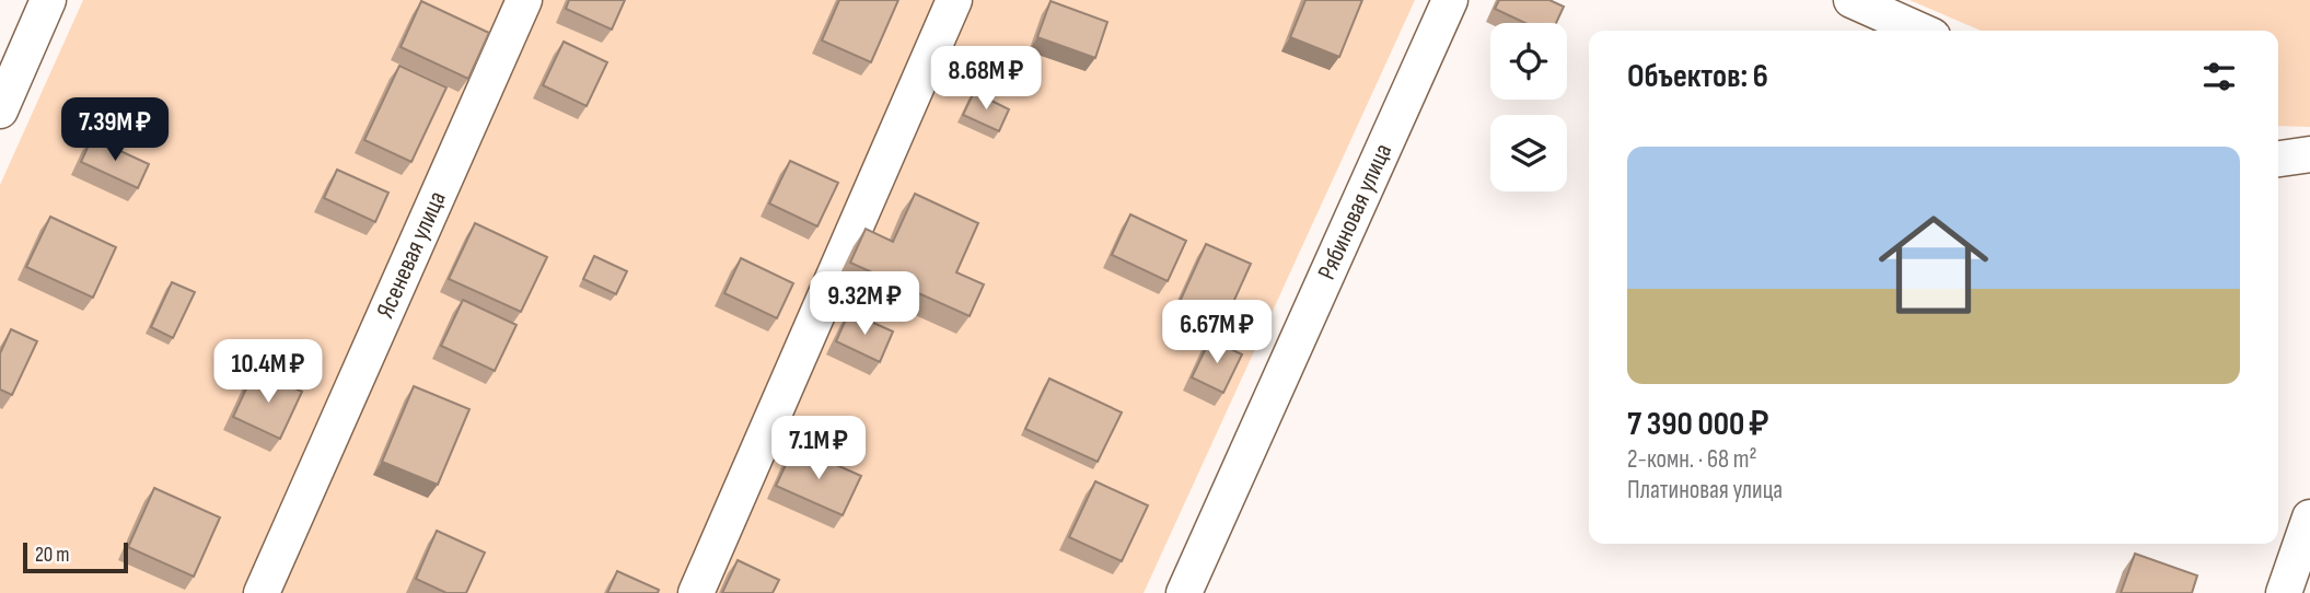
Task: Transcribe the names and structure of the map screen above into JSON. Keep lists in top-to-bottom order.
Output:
{
  "streets": {
    "street": ["Рябиновая улица", "Ясеневая улица"]
  },
  "scale_bar": "20 m",
  "page": {
    "heading": "Объектов: 6",
    "price": [
      "8.68M ₽",
      "7.39M ₽",
      "9.32M ₽",
      "6.67M ₽",
      "10.4M ₽",
      "7.1M ₽"
    ],
    "list": [
      {
        "name": "7 390 000 ₽",
        "note": "2-комн. · 68 m² · Платиновая улица"
      }
    ],
    "scale": "20 m"
  }
}
